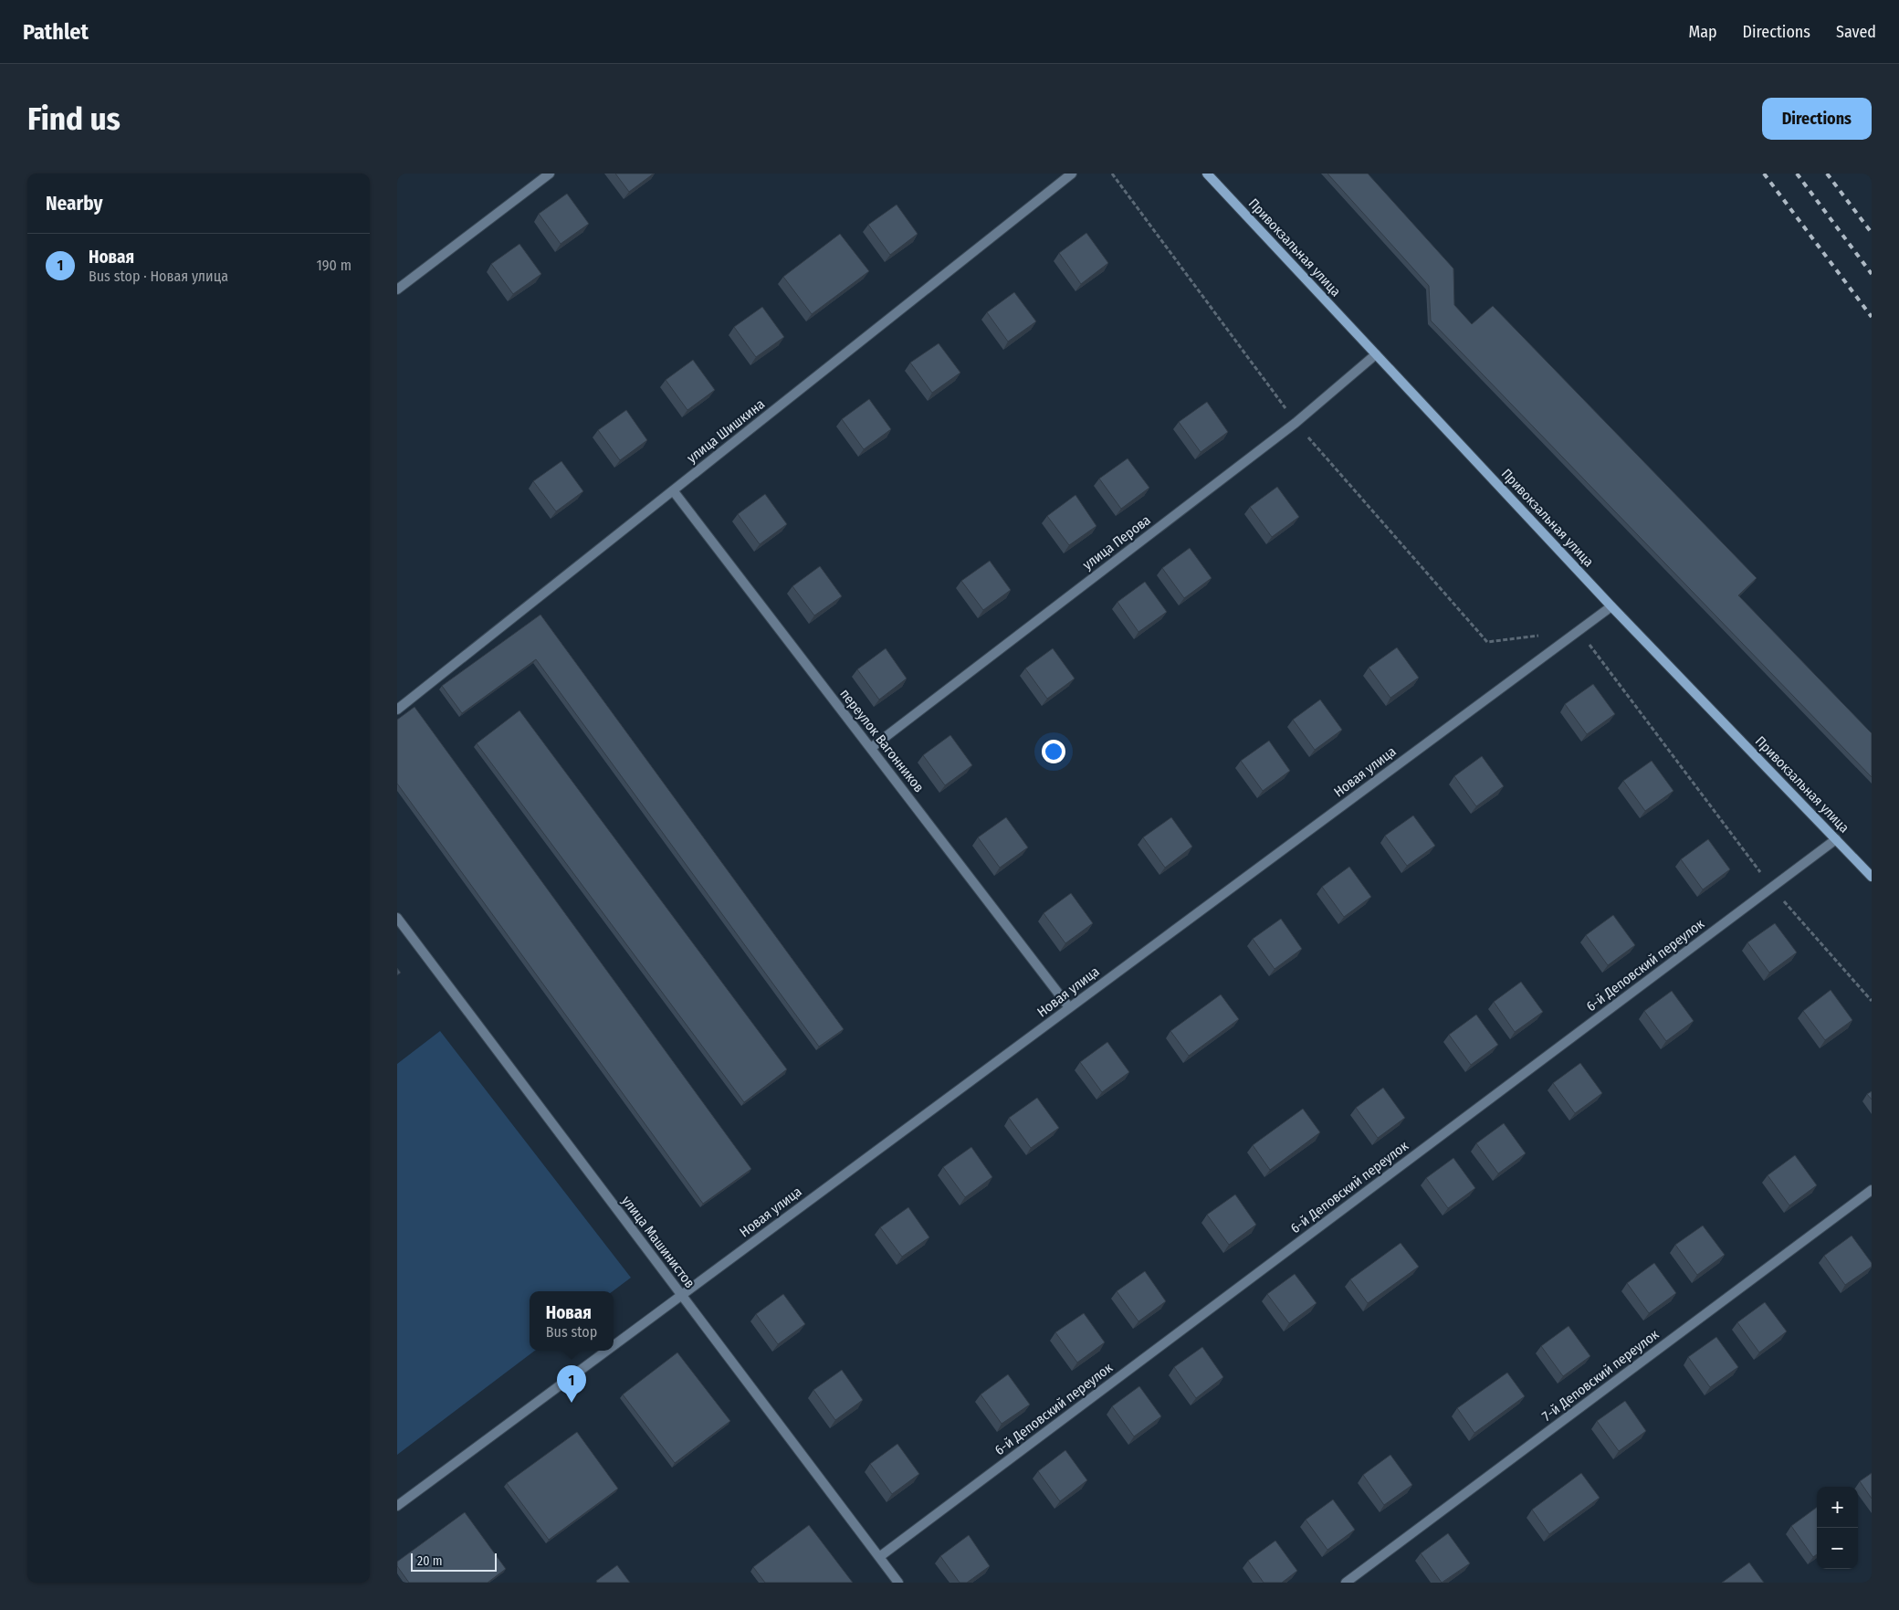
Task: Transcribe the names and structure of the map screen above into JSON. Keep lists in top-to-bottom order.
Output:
{
  "streets": {
    "street": [
      "Привокзальная улица",
      "улица Шишкина",
      "улица Перова",
      "переулок Вагонников",
      "Новая улица",
      "6-й Деповский переулок",
      "улица Машинистов",
      "7-й Деповский переулок"
    ]
  },
  "crossings": [
    ["Привокзальная улица", "улица Перова"],
    ["Привокзальная улица", "Новая улица"],
    ["Привокзальная улица", "6-й Деповский переулок"],
    ["улица Шишкина", "переулок Вагонников"],
    ["улица Перова", "переулок Вагонников"],
    ["переулок Вагонников", "Новая улица"],
    ["Новая улица", "улица Машинистов"],
    ["6-й Деповский переулок", "улица Машинистов"]
  ],
  "scale_bar": "20 m",
  "page": {
    "header": "Pathlet",
    "nav": ["Map", "Directions", "Saved"],
    "buttons": "Directions",
    "title": "Find us",
    "heading": "Nearby",
    "list": [
      {
        "mark": "1",
        "name": "Новая",
        "note": "Bus stop · Новая улица",
        "value": "190 m"
      }
    ],
    "popup": ["Новая", "Bus stop"],
    "pins": "1",
    "map_buttons": ["+", "−"],
    "scale": "20 m"
  }
}
